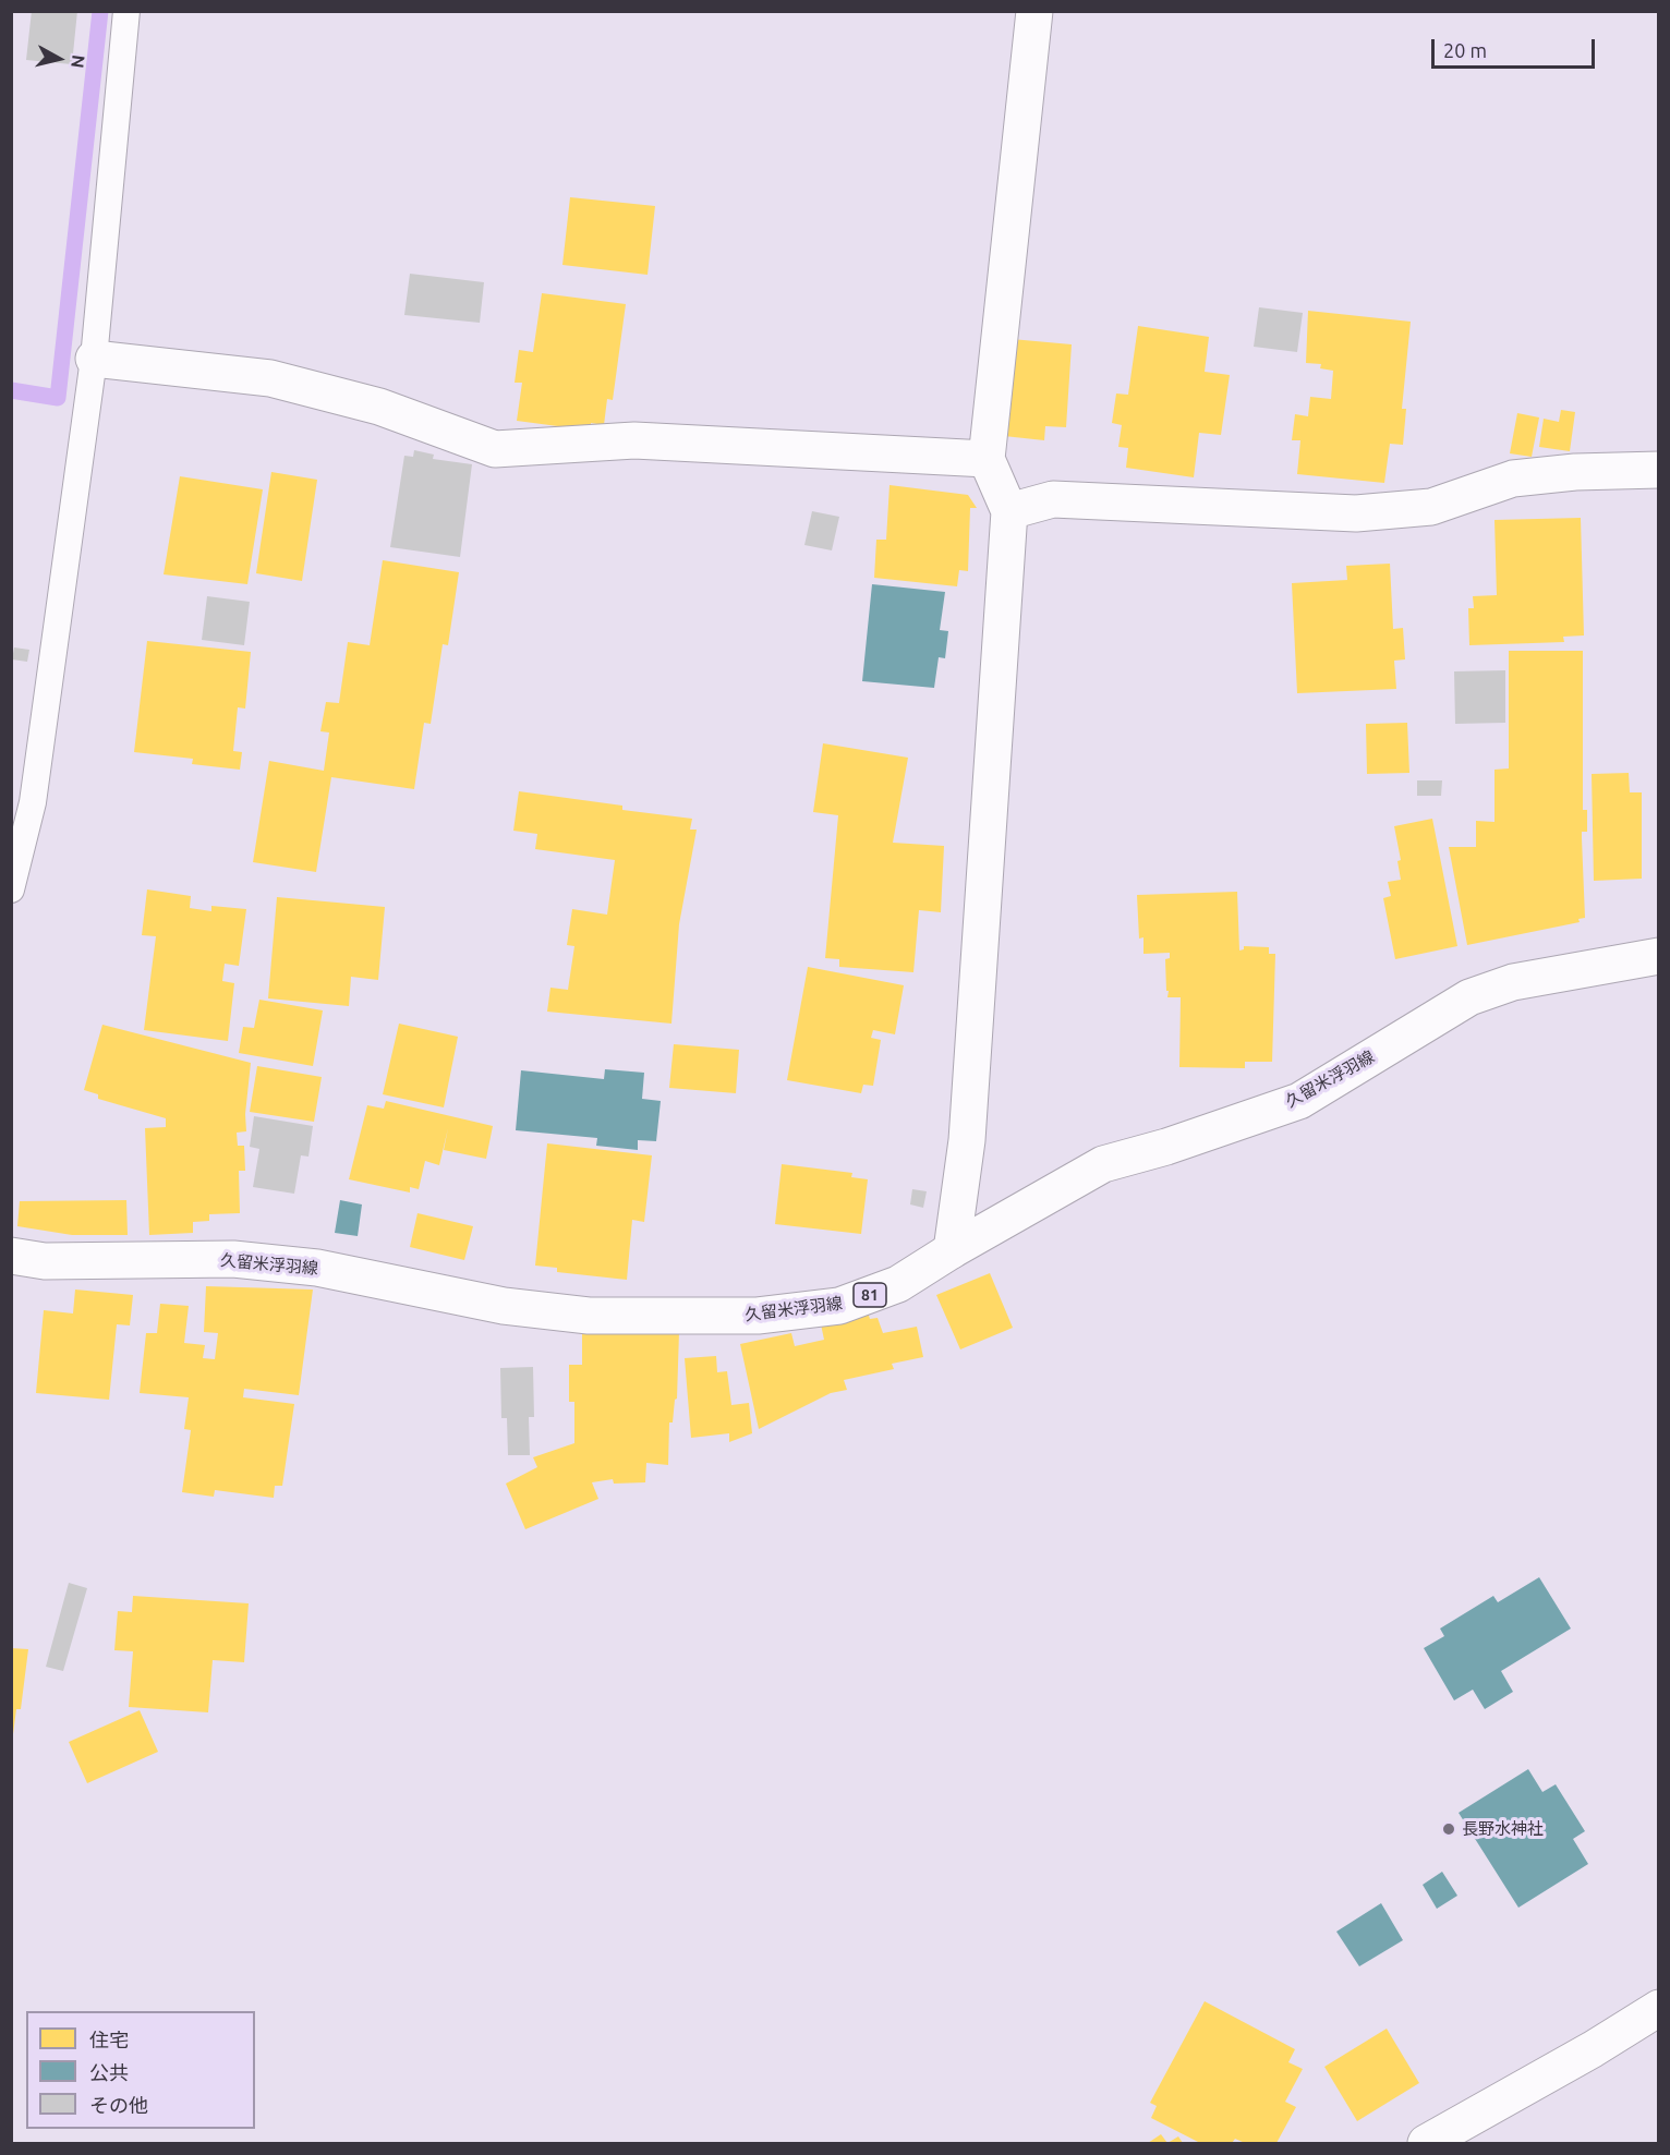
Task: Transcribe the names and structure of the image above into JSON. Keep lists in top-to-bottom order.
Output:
{
  "streets": {
    "street": ["久留米浮羽線", "81"]
  },
  "places": ["長野水神社"],
  "legend": ["住宅", "公共", "その他"],
  "scale_bar": "20 m",
  "north": "right"
}
